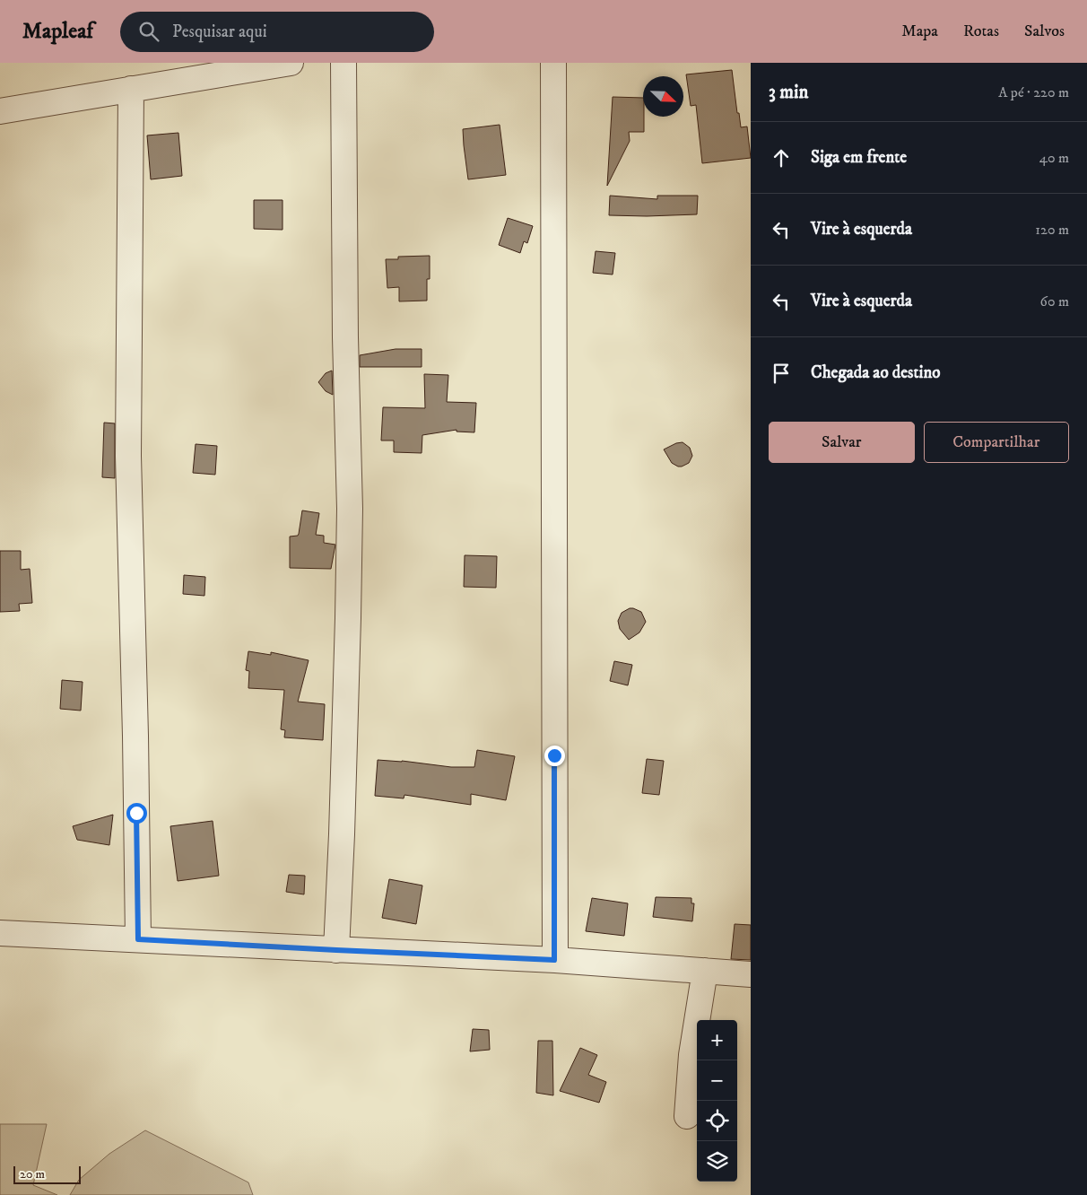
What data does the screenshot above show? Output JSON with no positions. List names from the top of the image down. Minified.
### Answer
{"scale_bar":"20 m","north":"bottom right","page":{"header":"Mapleaf","search":"Pesquisar aqui","nav":["Mapa","Rotas","Salvos"],"heading":["3 min","A pé · 220 m"],"list":[["Siga em frente","40 m"],["Vire à esquerda","120 m"],["Vire à esquerda","60 m"],"Chegada ao destino"],"buttons":["Salvar","Compartilhar"],"map_buttons":["+","−"],"scale":"20 m"}}
